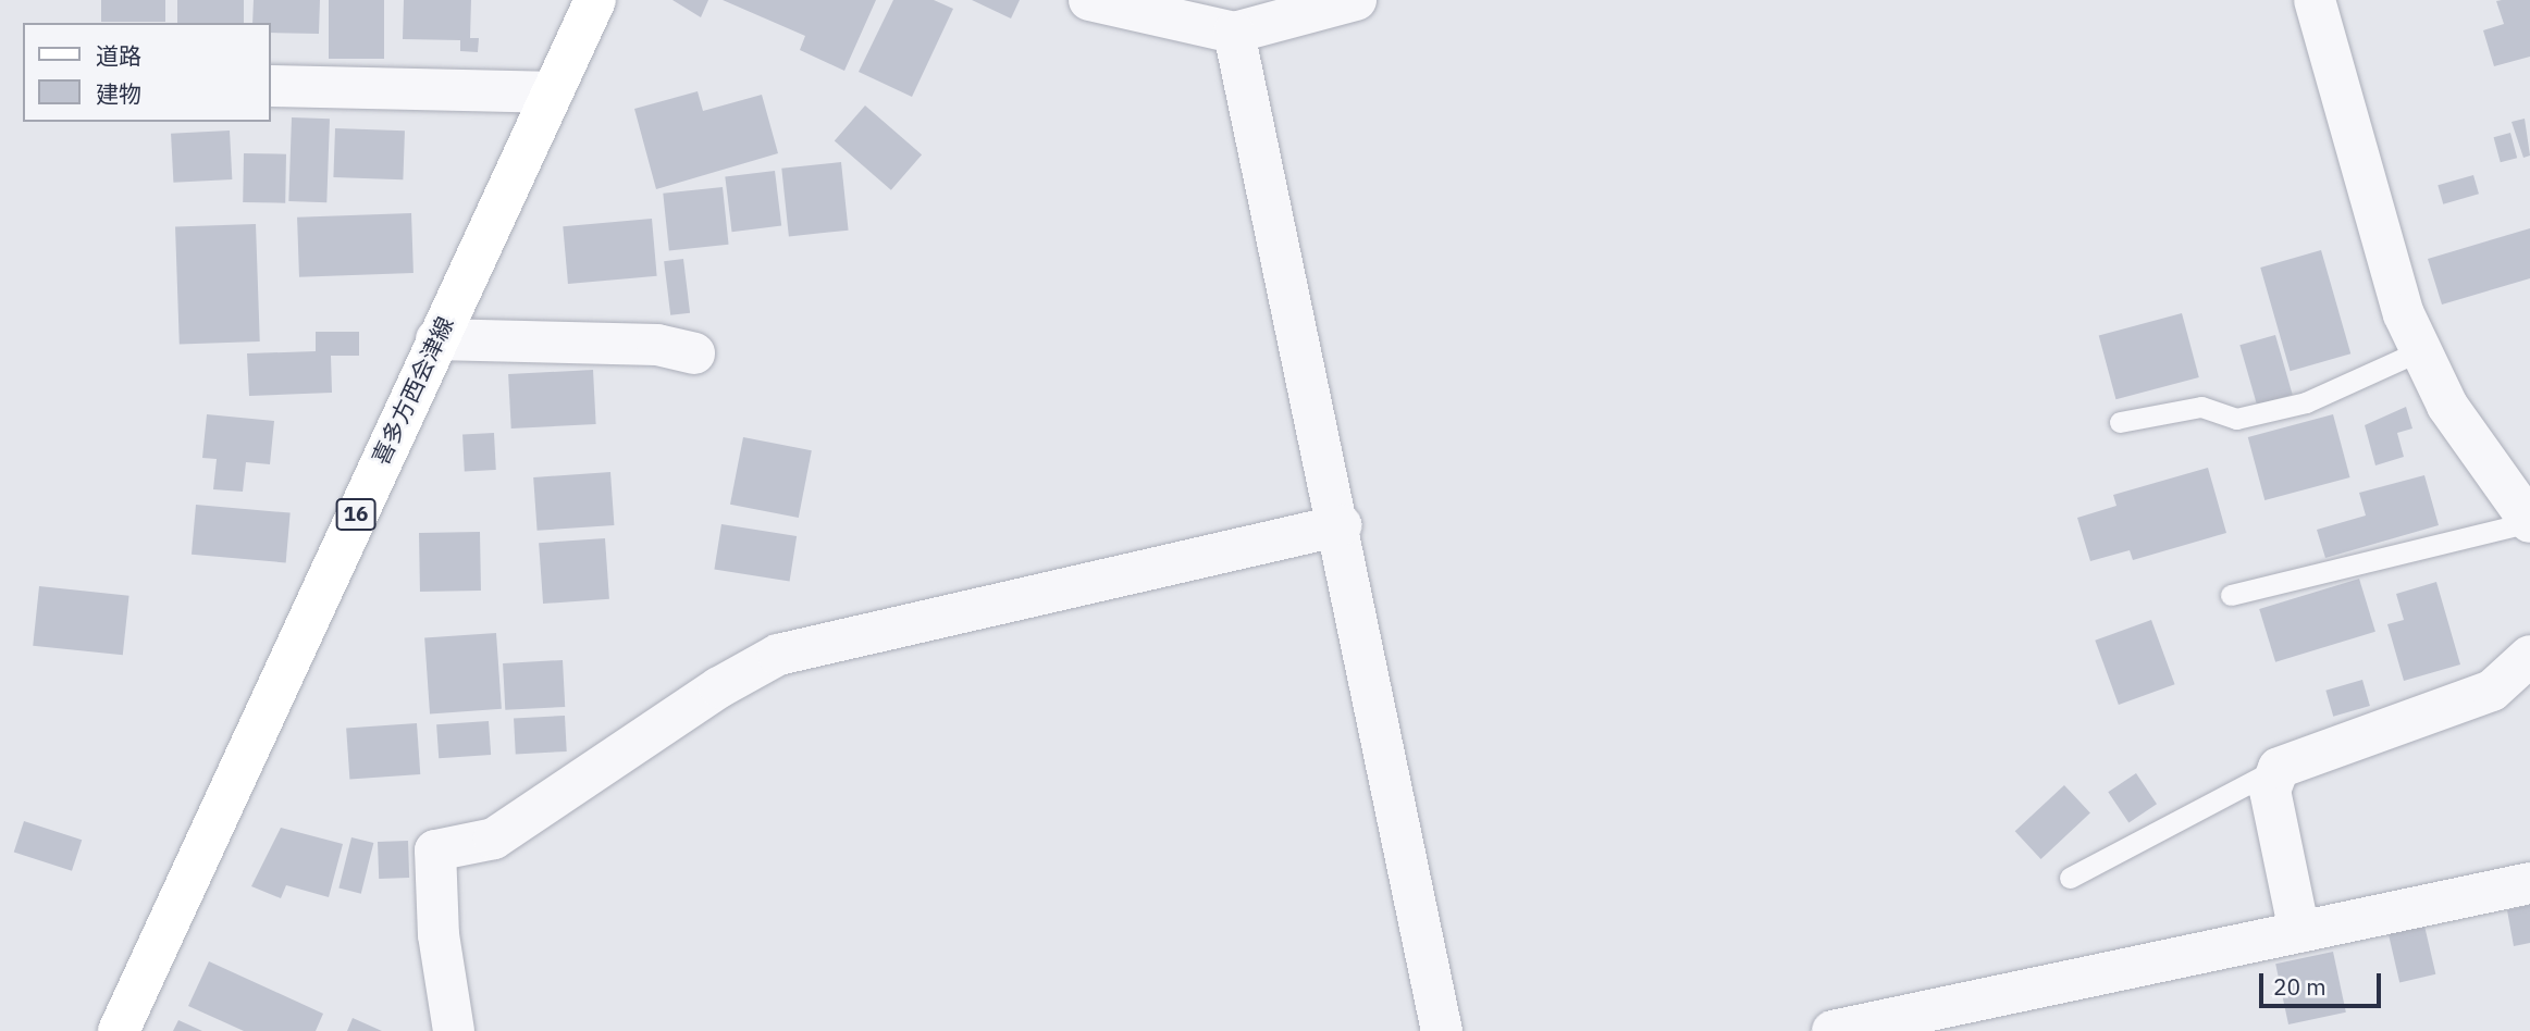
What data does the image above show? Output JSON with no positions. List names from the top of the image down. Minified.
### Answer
{"streets":{"main road":["喜多方西会津線","16"]},"legend":["道路","建物"],"scale_bar":"20 m"}
